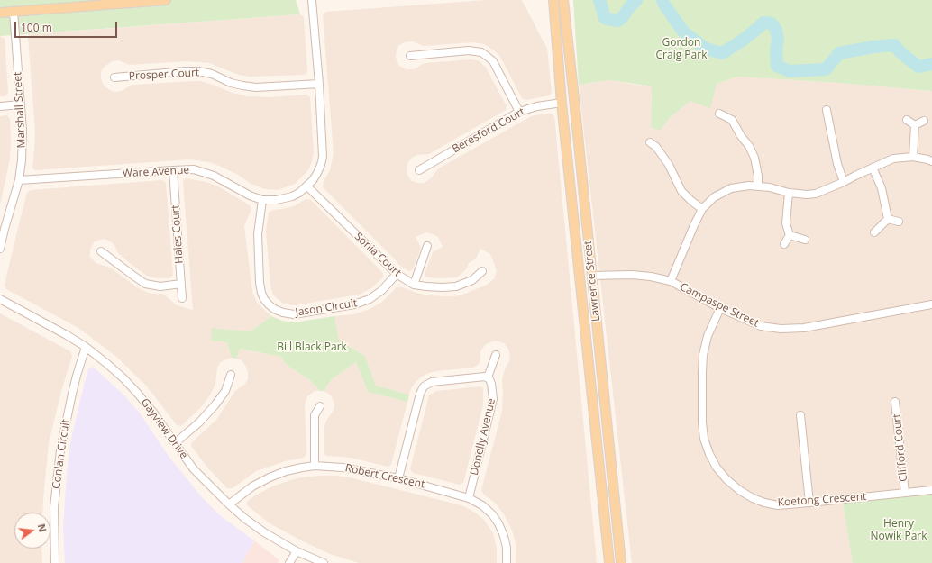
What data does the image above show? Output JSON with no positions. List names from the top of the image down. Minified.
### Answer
{"streets":{"main road":["Lawrence Street"],"street":["Prosper Court","Marshall Street","Beresford Court","Ware Avenue","Hales Court","Sonia Court","Campaspe Street","Jason Circuit","Gayview Drive","Donelly Avenue","Clifford Court","Conlan Circuit","Robert Crescent","Koetong Crescent"]},"crossings":[["Prosper Court","Ware Avenue"],["Marshall Street","Ware Avenue"],["Beresford Court","Lawrence Street"],["Ware Avenue","Hales Court"],["Ware Avenue","Sonia Court"],["Ware Avenue","Jason Circuit"],["Sonia Court","Jason Circuit"],["Lawrence Street","Campaspe Street"],["Campaspe Street","Koetong Crescent"],["Gayview Drive","Conlan Circuit"],["Gayview Drive","Robert Crescent"],["Donelly Avenue","Robert Crescent"],["Clifford Court","Koetong Crescent"]],"parks":["Gordon Craig Park","Bill Black Park","Henry Nowik Park"],"scale_bar":"100 m","north":"right"}
